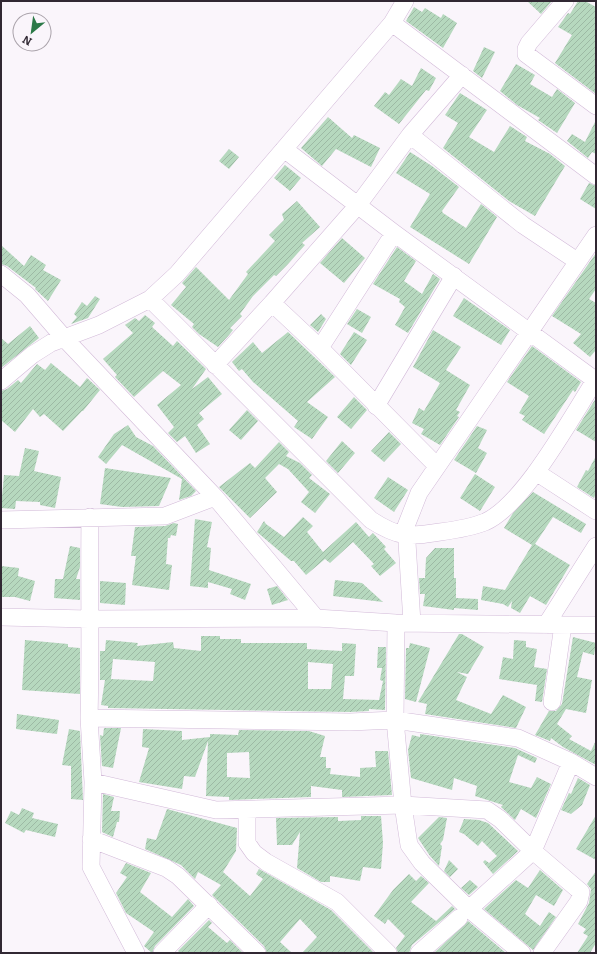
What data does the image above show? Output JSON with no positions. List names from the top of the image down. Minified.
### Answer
{"north":"bottom left"}
